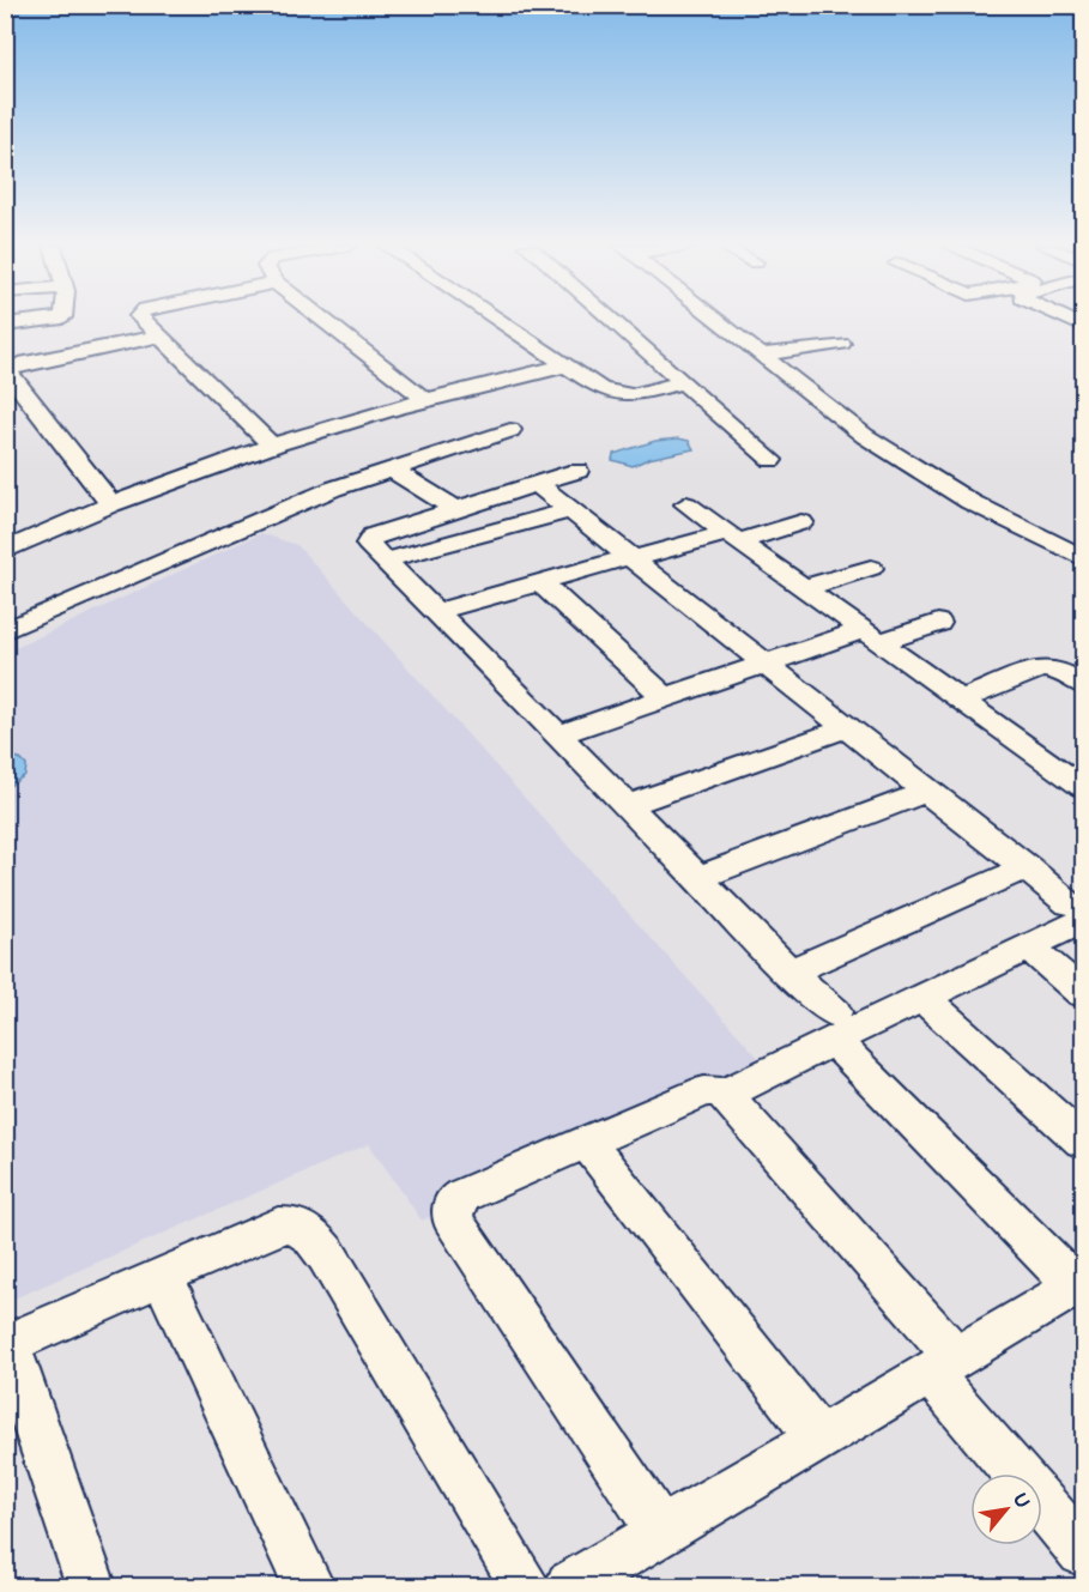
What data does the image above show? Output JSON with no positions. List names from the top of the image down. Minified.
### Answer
{"north":"top right"}
